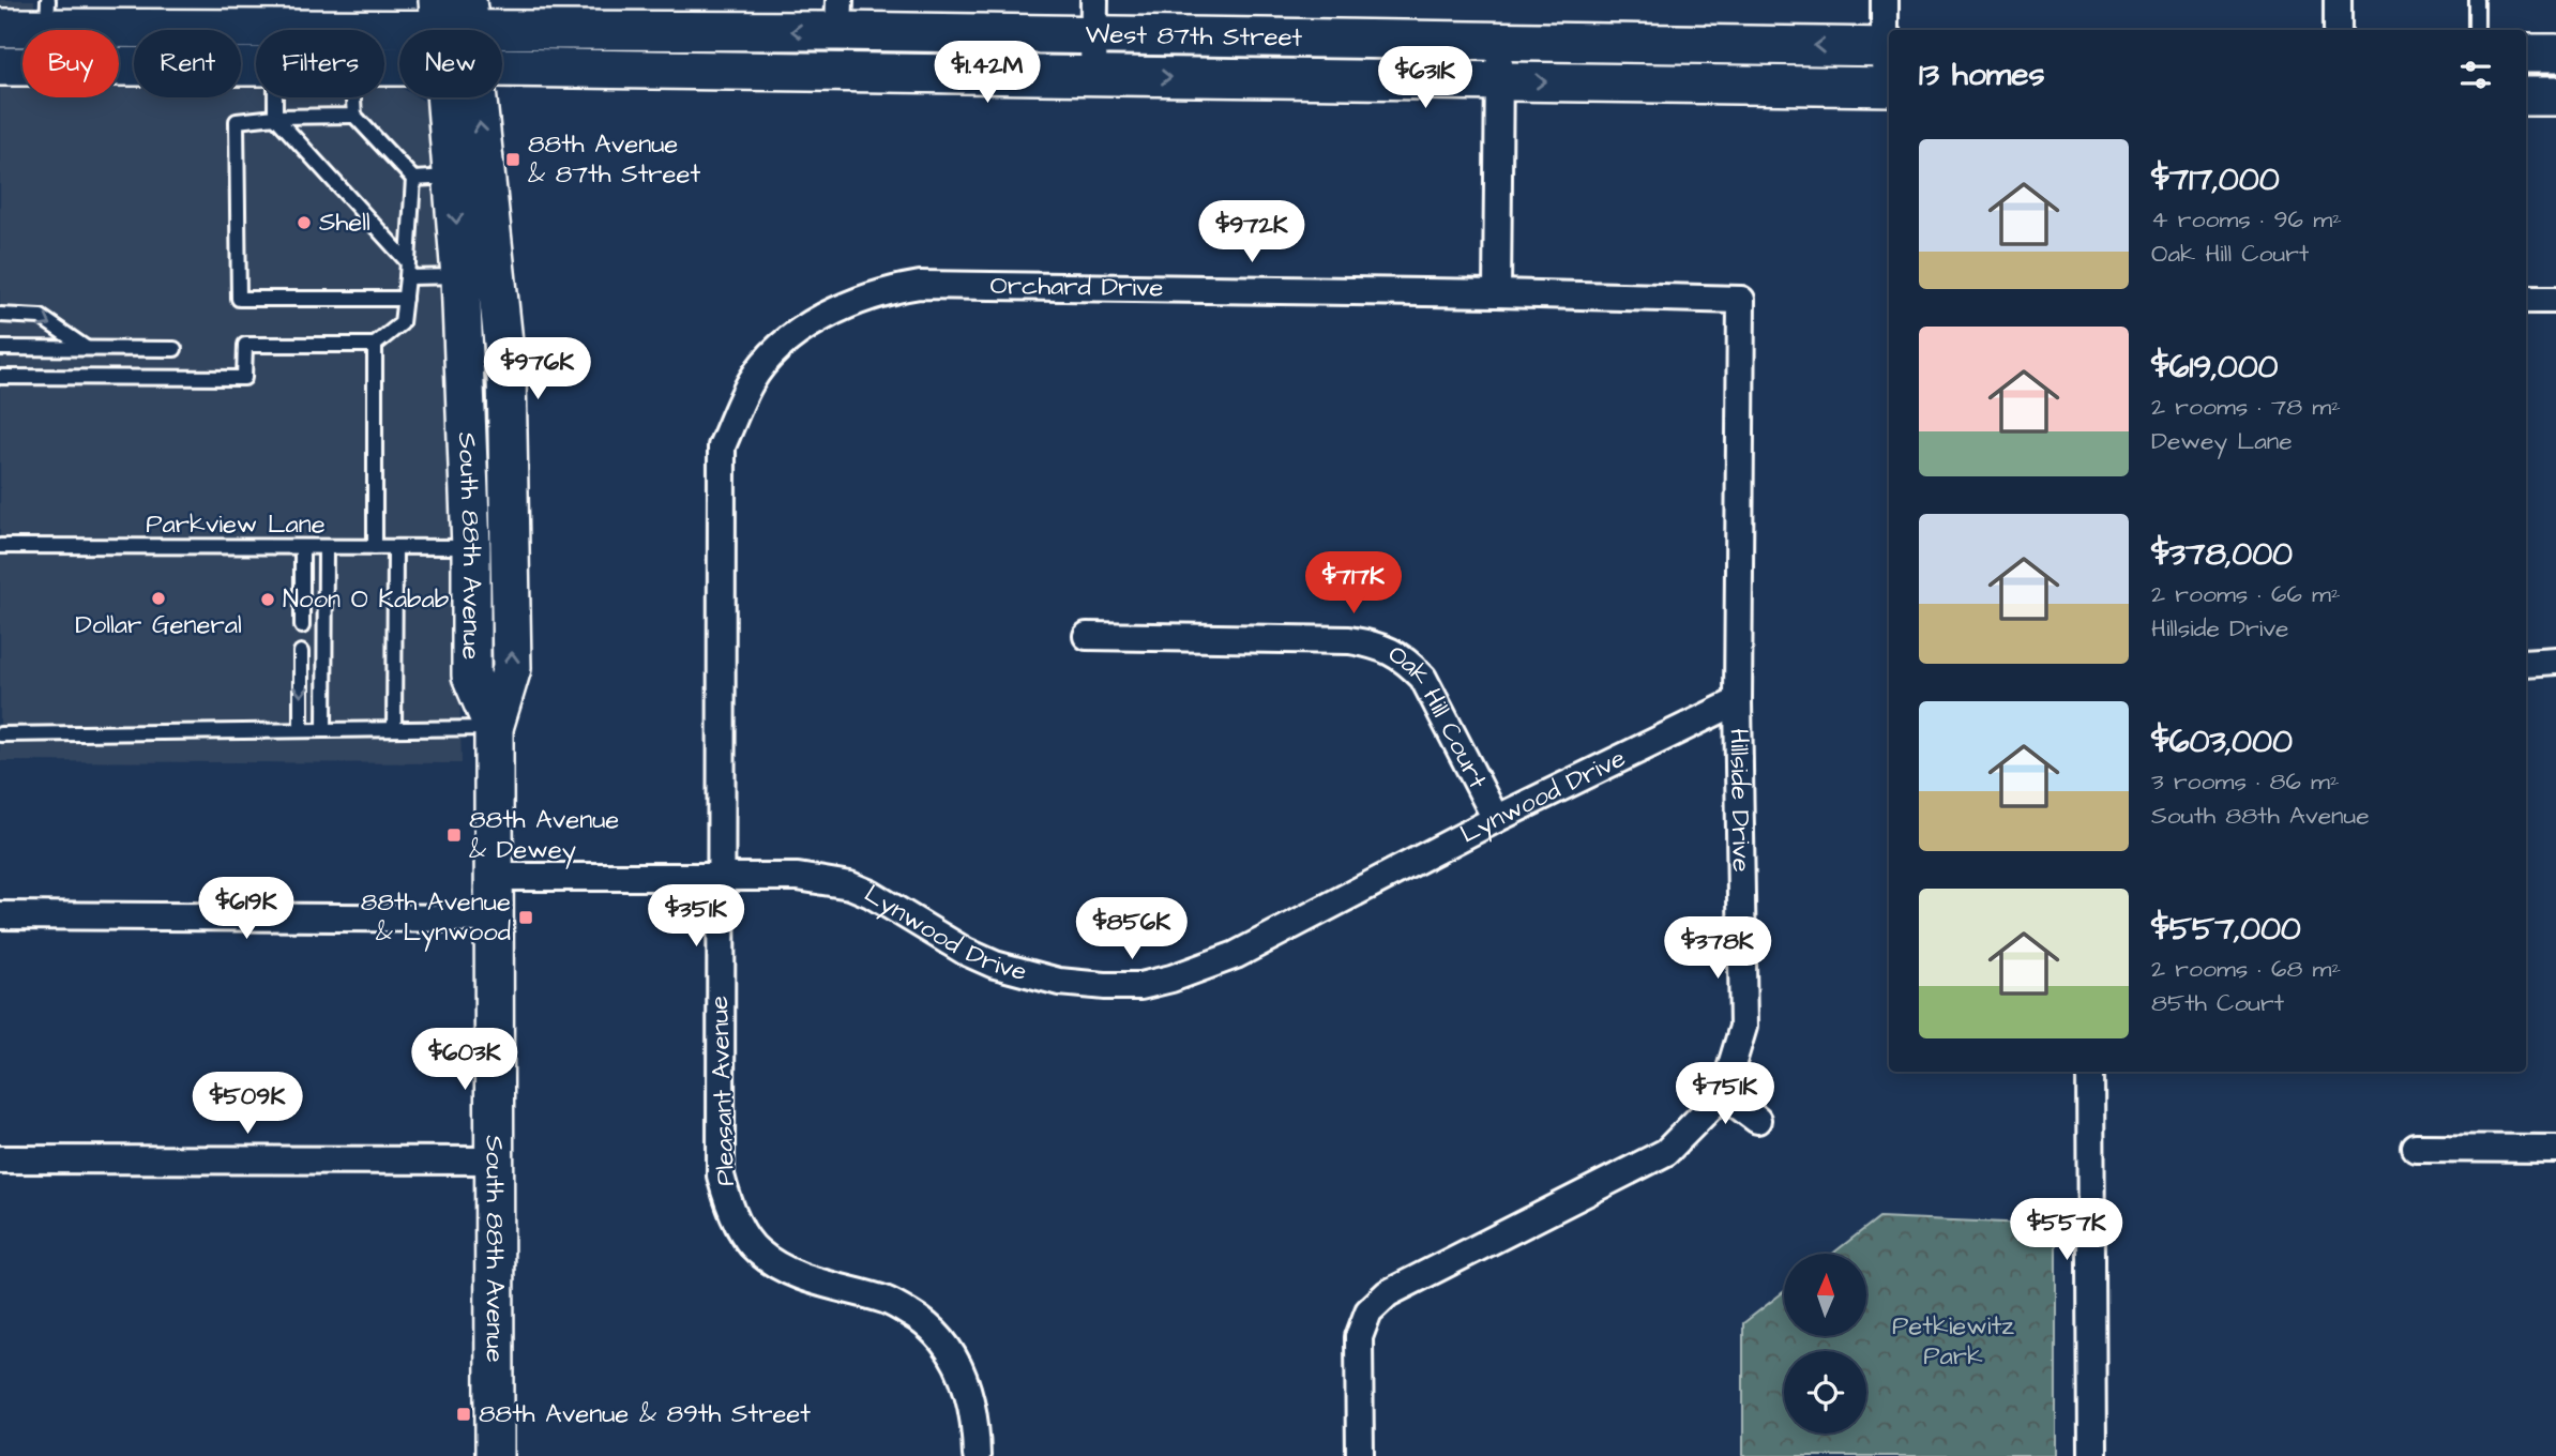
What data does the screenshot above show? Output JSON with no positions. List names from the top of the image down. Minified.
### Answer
{"streets":{"main road":["West 87th Street","South 88th Avenue"],"street":["Orchard Drive","Oak Hill Court","Lynwood Drive","Hillside Drive","Pleasant Avenue"],"lane":["Parkview Lane"]},"crossings":[["Orchard Drive","Hillside Drive"],["Orchard Drive","Pleasant Avenue"],["Parkview Lane","South 88th Avenue"],["South 88th Avenue","Lynwood Drive"],["Oak Hill Court","Lynwood Drive"],["Lynwood Drive","Hillside Drive"],["Lynwood Drive","Pleasant Avenue"]],"parks":["Petkiewitz Park"],"places":{"transit":["88th Avenue & 87th Street","88th Avenue & Dewey","88th Avenue & Lynwood","88th Avenue & 89th Street"],"other":["Shell","Dollar General","Noon O Kabab"]},"north":"top","page":{"chip":["Buy","Rent","Filters","New"],"heading":"13 homes","price":["$1.42M","$631K","$972K","$976K","$717K","$619K","$351K","$856K","$378K","$603K","$751K","$509K","$557K"],"list":[{"name":"$717,000","note":"4 rooms · 96 m² · Oak Hill Court"},{"name":"$619,000","note":"2 rooms · 78 m² · Dewey Lane"},{"name":"$378,000","note":"2 rooms · 66 m² · Hillside Drive"},{"name":"$603,000","note":"3 rooms · 86 m² · South 88th Avenue"},{"name":"$557,000","note":"2 rooms · 68 m² · 85th Court"}]}}
